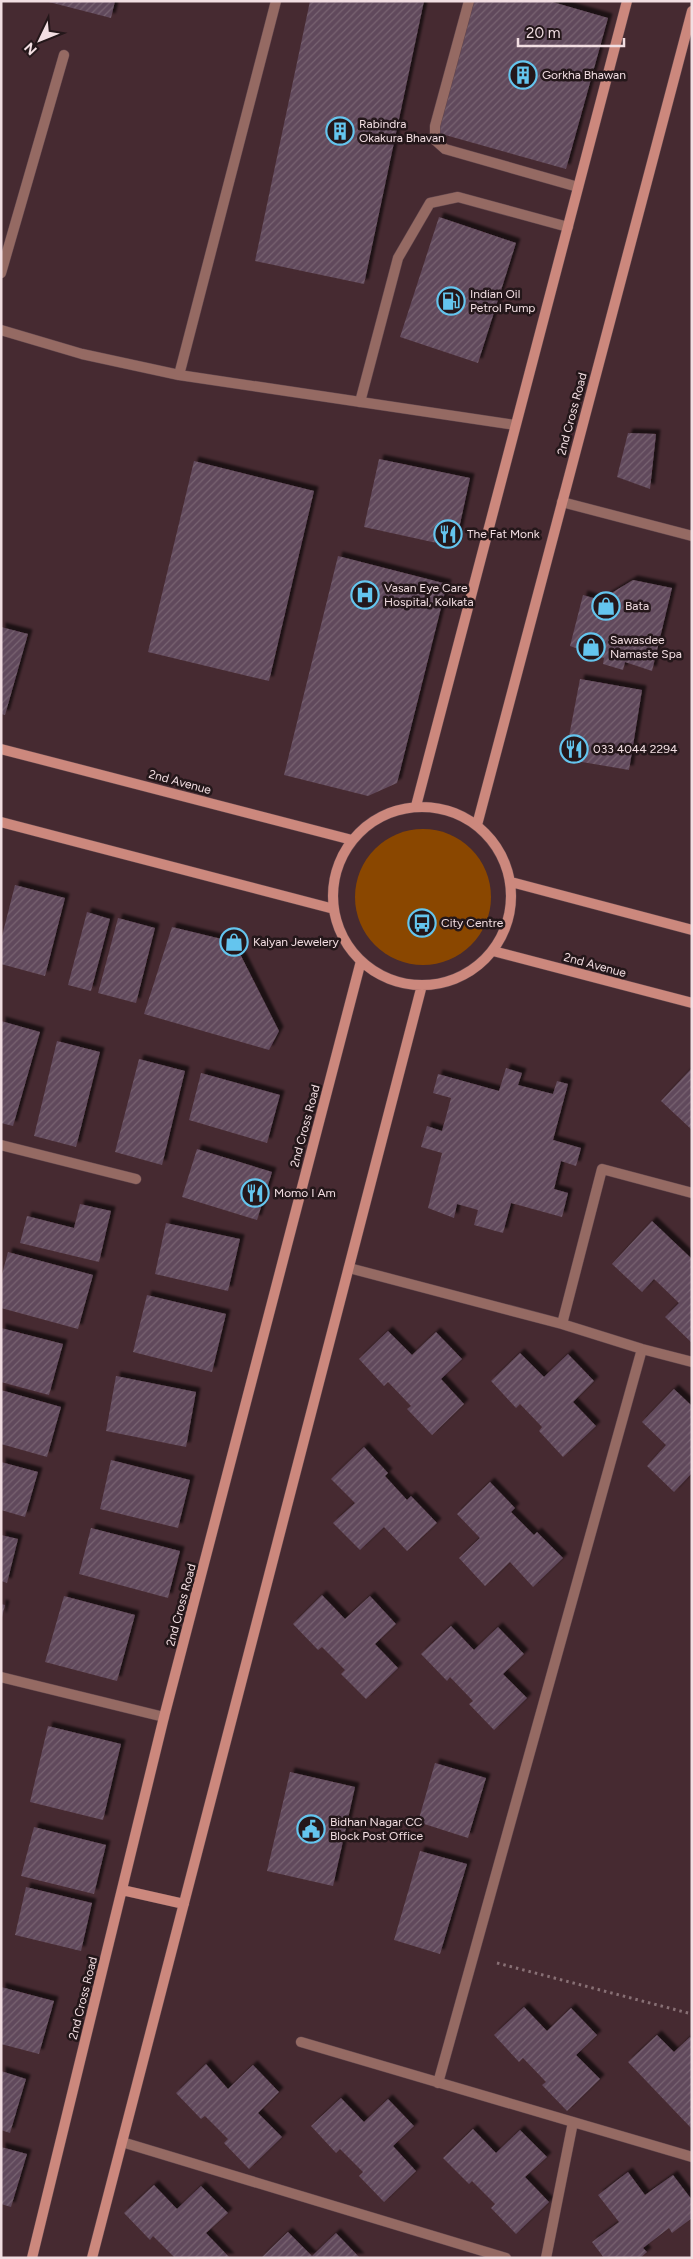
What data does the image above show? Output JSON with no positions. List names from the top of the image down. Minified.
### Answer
{"streets":{"street":["2nd Cross Road","2nd Avenue"]},"crossings":[["2nd Cross Road","2nd Avenue"]],"places":{"building":["Gorkha Bhawan","Rabindra Okakura Bhavan"],"fuel station":["Indian Oil Petrol Pump"],"restaurant":["The Fat Monk","033 4044 2294","Momo I Am"],"hospital":["Vasan Eye Care Hospital, Kolkata"],"shop":["Bata","Sawasdee Namaste Spa","Kalyan Jewelery"],"bus stop":["City Centre"],"public building":["Bidhan Nagar CC Block Post Office"]},"scale_bar":"20 m","north":"bottom left"}
